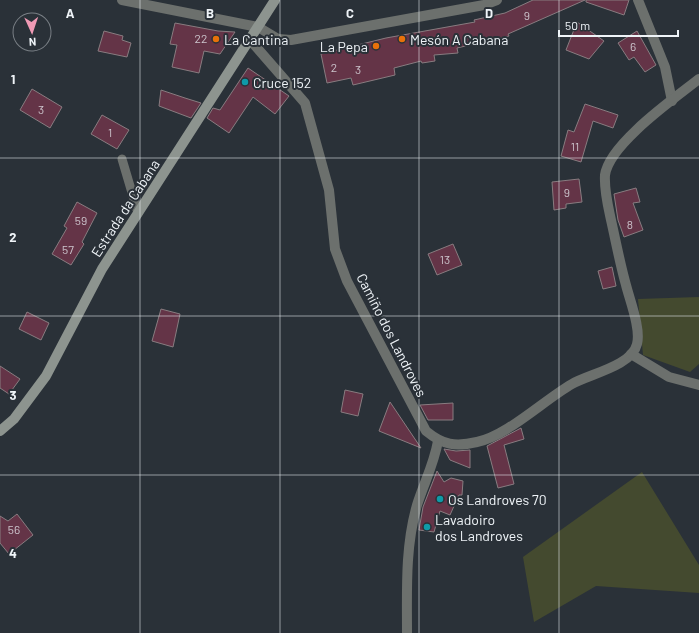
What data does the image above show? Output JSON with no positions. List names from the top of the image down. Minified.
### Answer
{"streets":{"main road":["Estrada da Cabana"],"street":["Camiño dos Landroves"]},"crossings":[["Estrada da Cabana","Camiño dos Landroves"]],"places":["La Cantina","Mesón A Cabana","La Pepa","Cruce 152","Os Landroves 70","Lavadoiro dos Landroves"],"house_numbers":["9","22","6","2","3","3","1","11","9","59","8","57","13","56"],"scale_bar":"50 m","north":"bottom","grid":{"columns":["A","B","C","D"],"rows":["1","2","3","4"]}}
